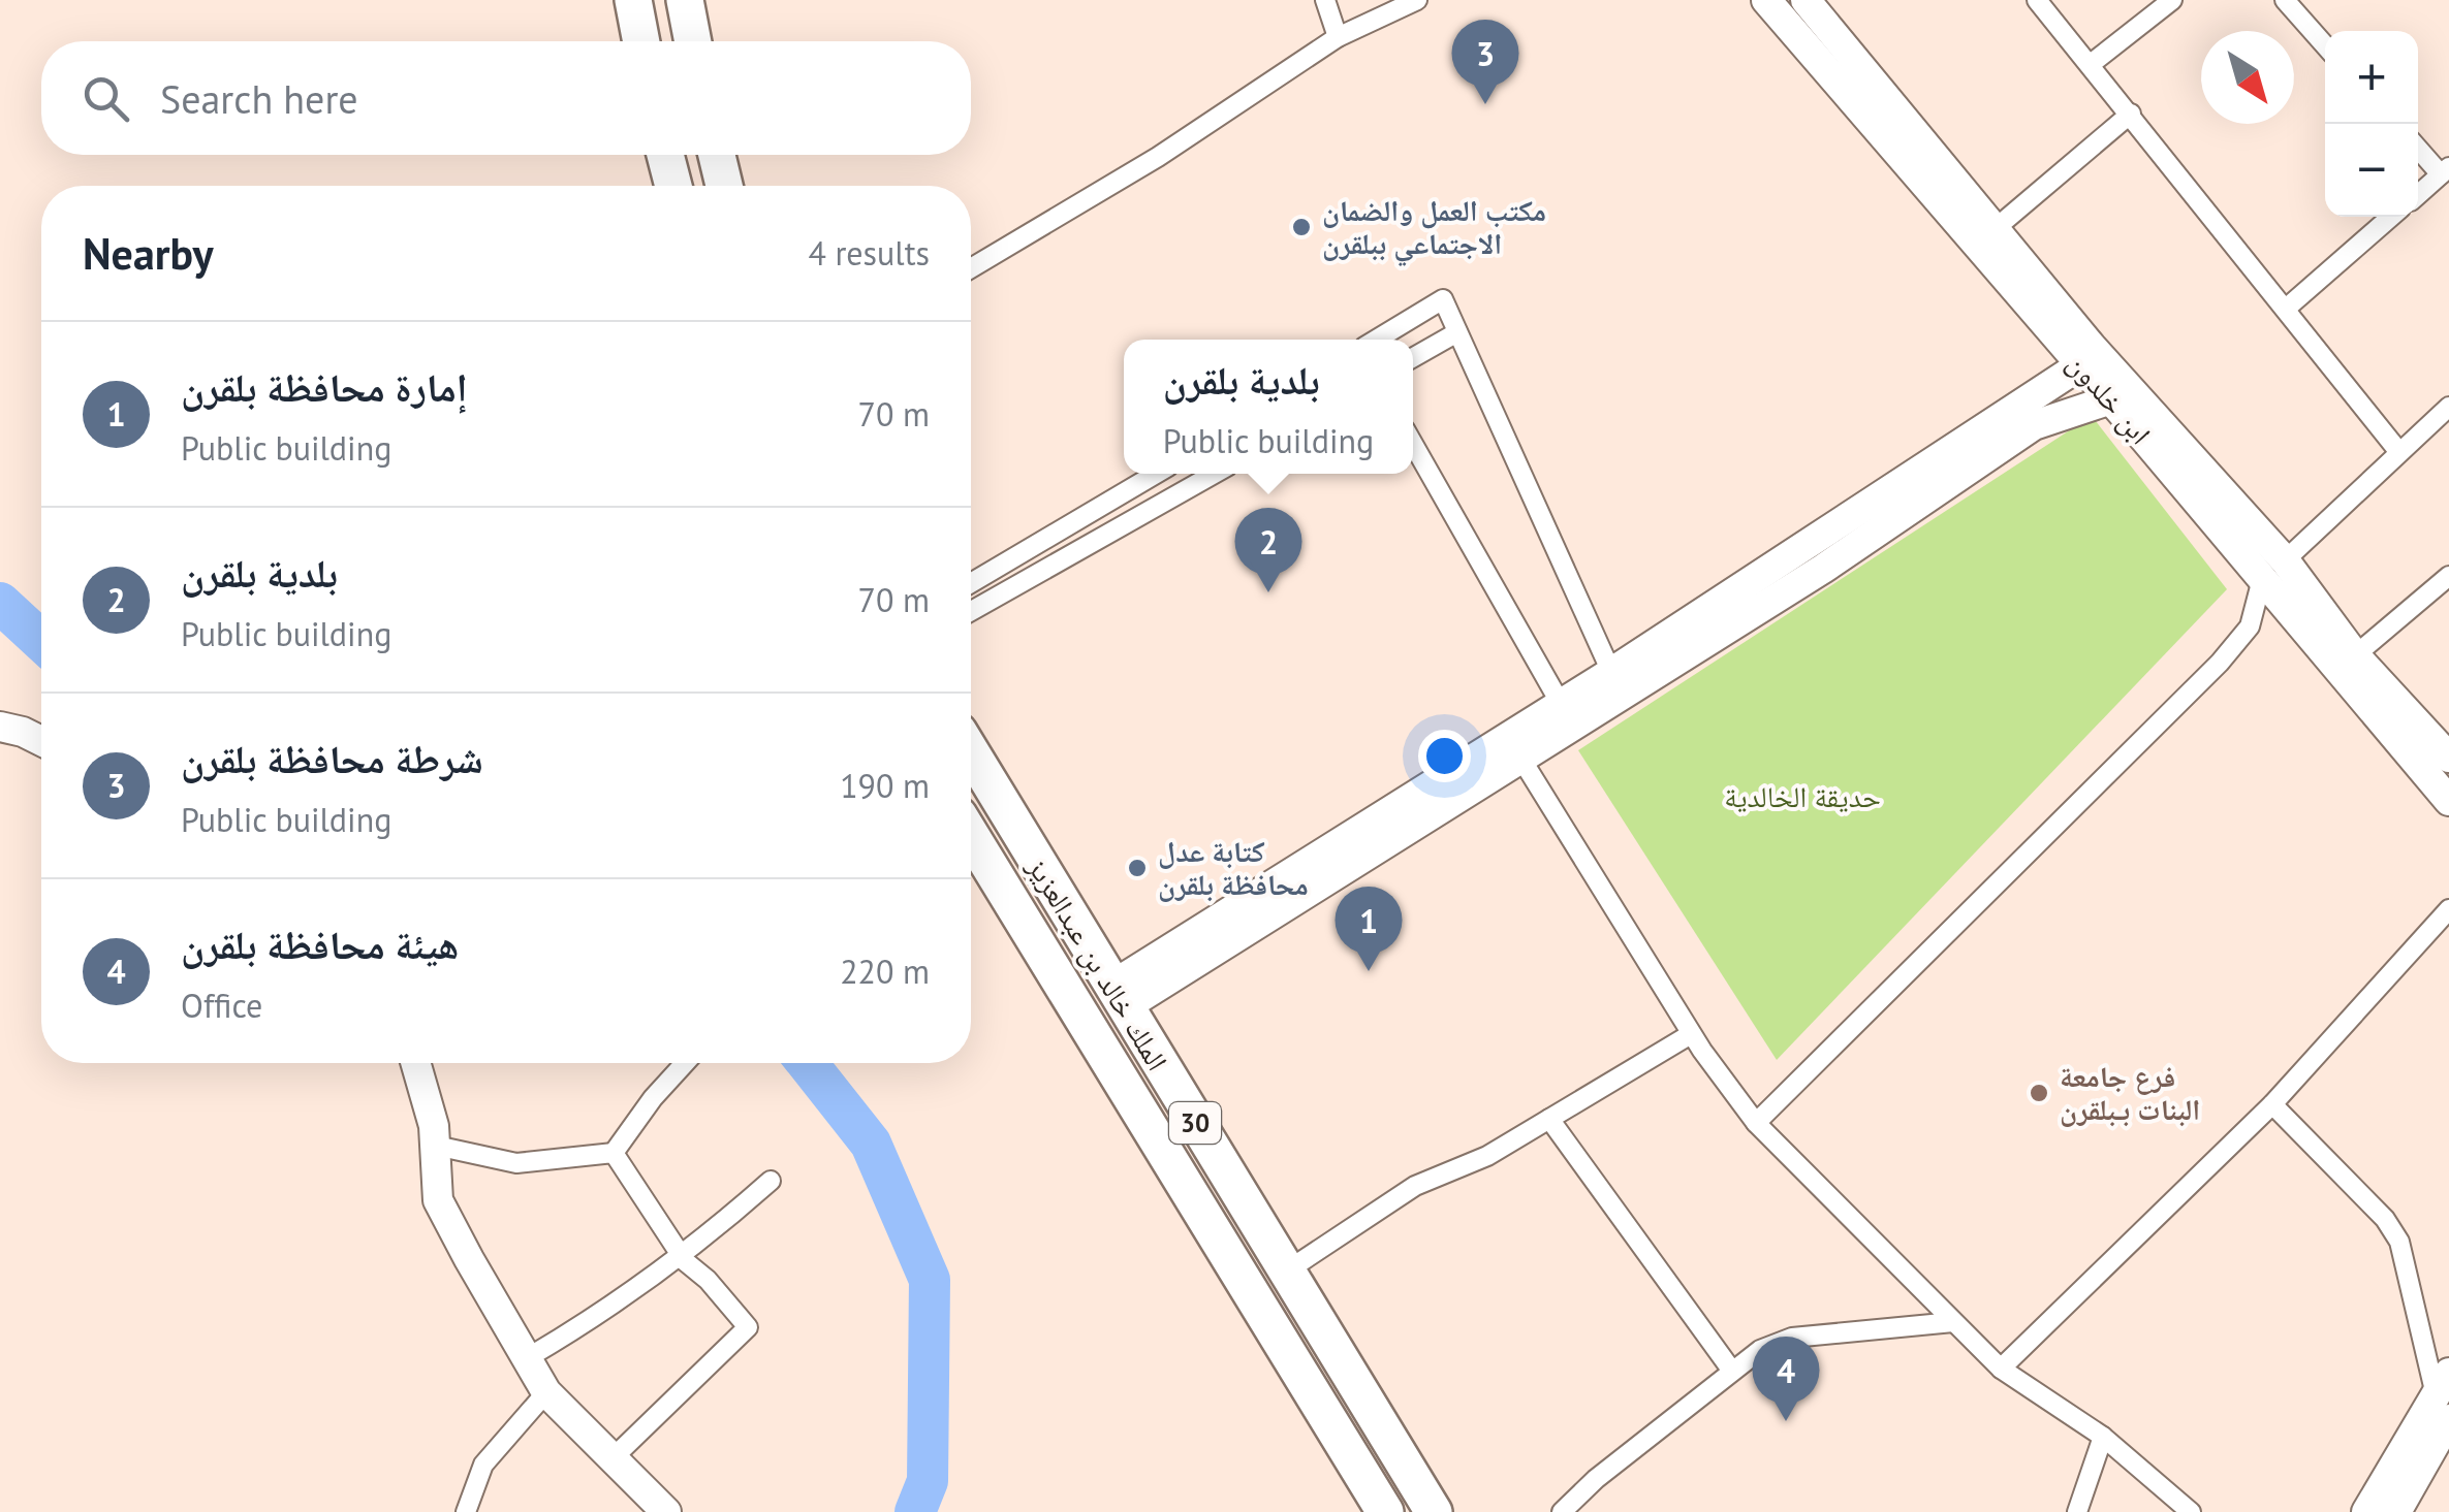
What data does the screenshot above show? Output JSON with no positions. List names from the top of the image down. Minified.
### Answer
{"streets":{"highway":["الملك خالد بن عبدالعزيز","30"],"street":["ابن خلدون"]},"parks":["حديقة الخالدية"],"places":["مكتب العمل والضمان الاجتماعي ببلقرن","كتابة عدل محافظة بلقرن","فرع جامعة البنات بـبلقرن"],"north":"bottom right","page":{"pins":["3","2","1","4"],"map_buttons":["+","−"],"search":"Search here","heading":["Nearby","4 results"],"list":[{"mark":"1","name":"إمارة محافظة بلقرن","note":"Public building","value":"70 m"},{"mark":"2","name":"بلدية بلقرن","note":"Public building","value":"70 m"},{"mark":"3","name":"شرطة محافظة بلقرن","note":"Public building","value":"190 m"},{"mark":"4","name":"هيئة محافظة بلقرن","note":"Office","value":"220 m"}],"popup":["بلدية بلقرن","Public building"]}}
